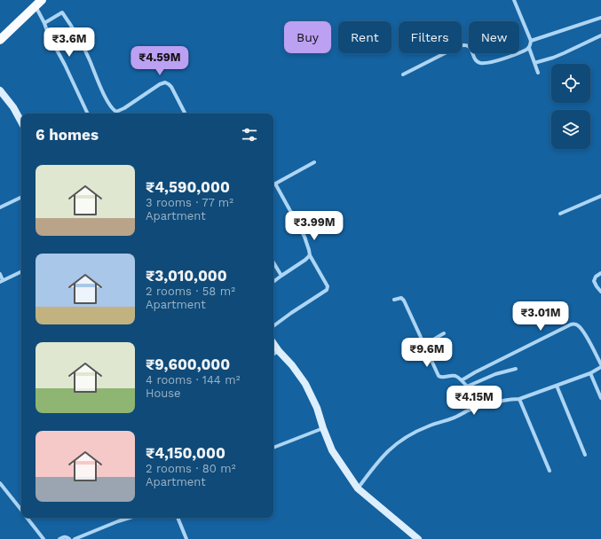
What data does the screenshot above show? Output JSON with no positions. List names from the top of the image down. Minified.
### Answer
{"page":{"chip":["Buy","Rent","Filters","New"],"price":["₹3.6M","₹4.59M","₹3.99M","₹3.01M","₹9.6M","₹4.15M"],"heading":"6 homes","list":[{"name":"₹4,590,000","note":"3 rooms · 77 m² · Apartment"},{"name":"₹3,010,000","note":"2 rooms · 58 m² · Apartment"},{"name":"₹9,600,000","note":"4 rooms · 144 m² · House"},{"name":"₹4,150,000","note":"2 rooms · 80 m² · Apartment"}]}}
